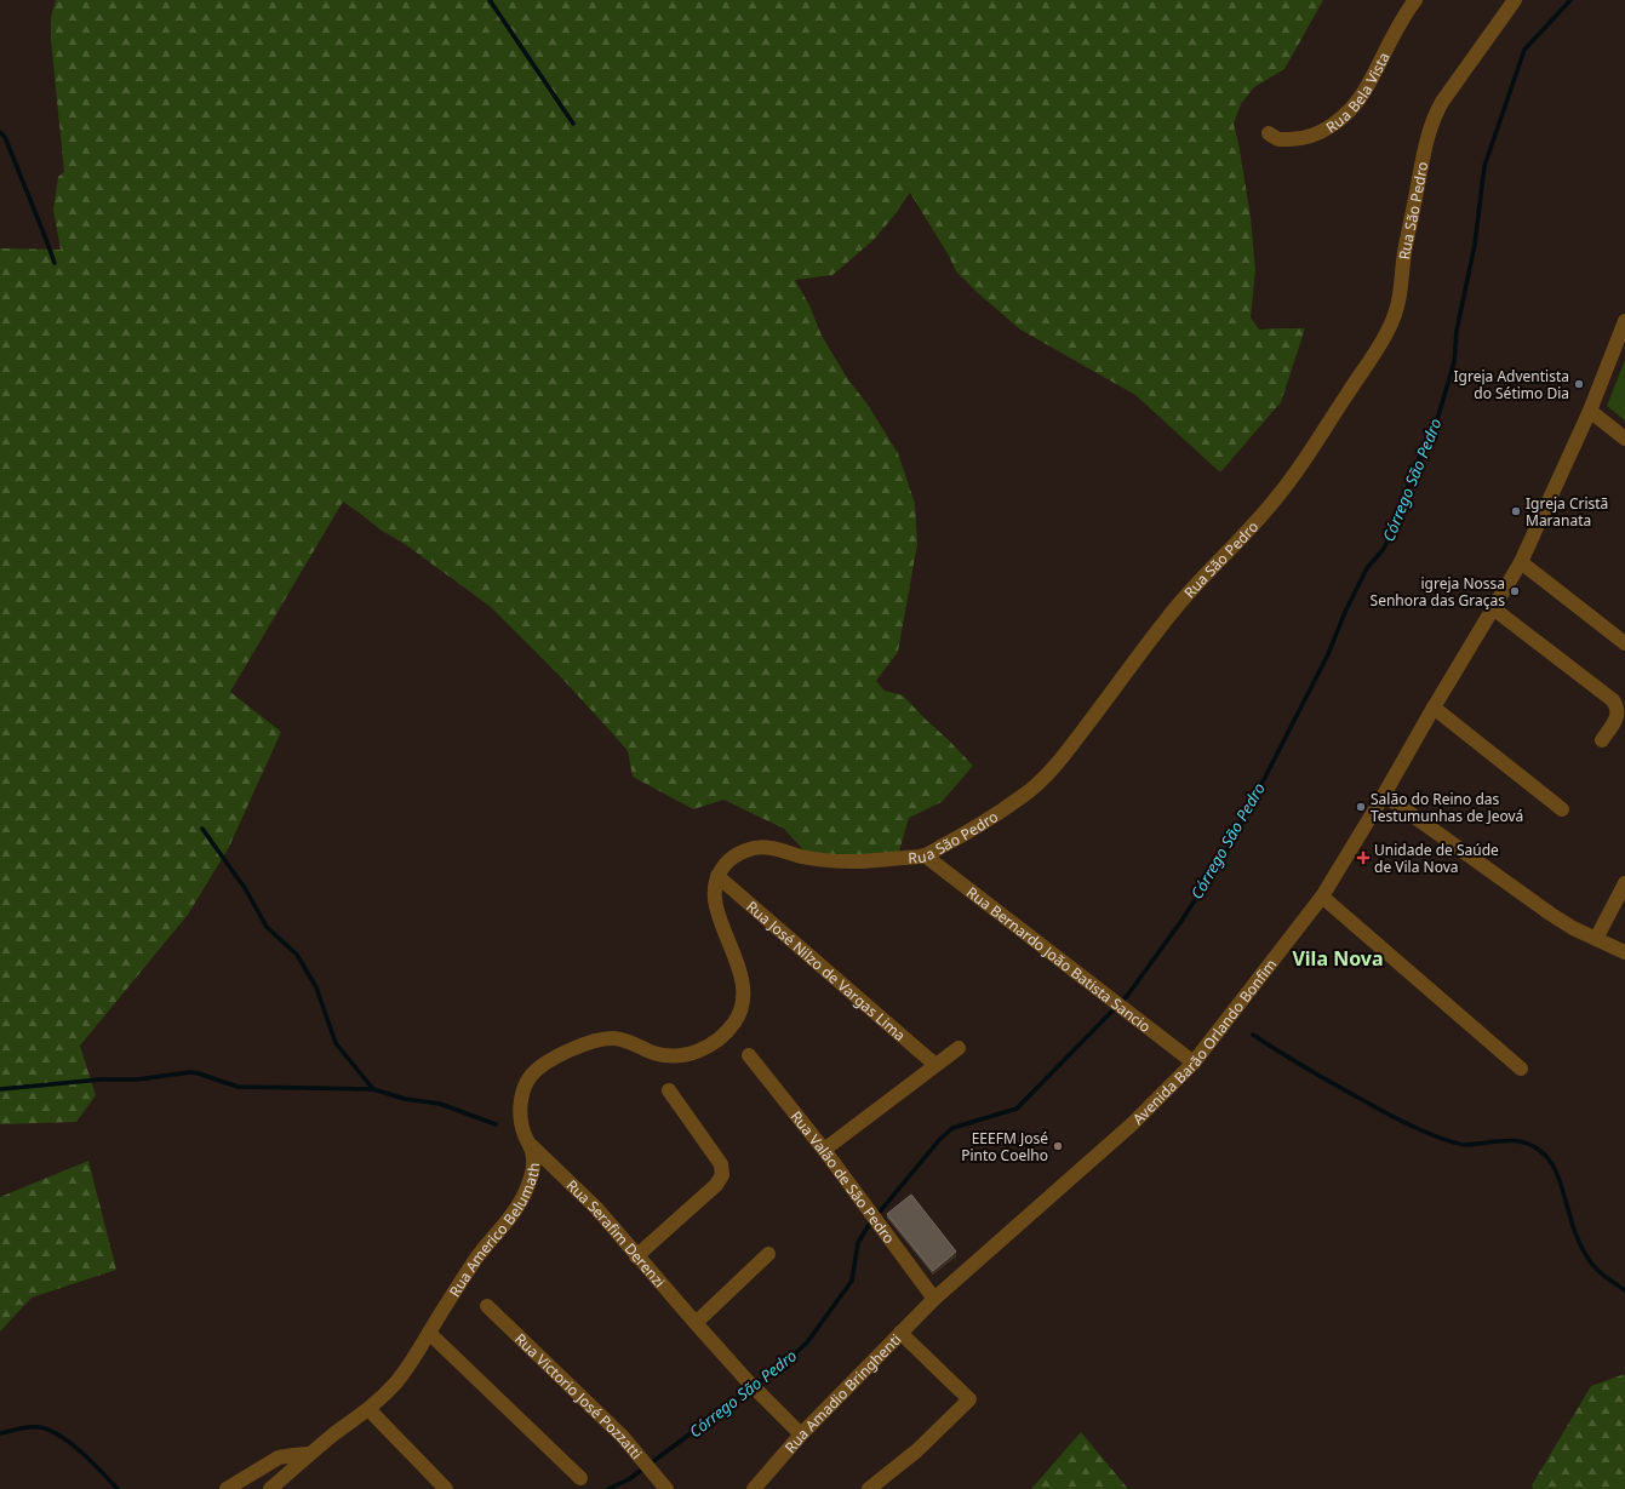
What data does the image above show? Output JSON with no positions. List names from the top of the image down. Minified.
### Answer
{"streets":{"street":["Rua Bela Vista","Rua São Pedro","Rua Bernardo João Batista Sancio","Rua José Nilzo de Vargas Lima","Avenida Barão Orlando Bonfim","Rua Valão de São Pedro","Rua Americo Belumath","Rua Serafim Derenzi","Rua Amadio Bringhenti","Rua Victorio José Pozzatti"]},"crossings":[["Rua São Pedro","Rua Bernardo João Batista Sancio"],["Rua São Pedro","Rua José Nilzo de Vargas Lima"],["Rua São Pedro","Rua Americo Belumath"],["Rua Bernardo João Batista Sancio","Avenida Barão Orlando Bonfim"],["Rua José Nilzo de Vargas Lima","Rua Americo Belumath"],["Avenida Barão Orlando Bonfim","Rua Valão de São Pedro"],["Avenida Barão Orlando Bonfim","Rua Amadio Bringhenti"],["Rua Valão de São Pedro","Rua Amadio Bringhenti"],["Rua Americo Belumath","Rua Serafim Derenzi"],["Rua Serafim Derenzi","Rua Amadio Bringhenti"]],"districts":["Vila Nova"],"water":["Córrego São Pedro"],"places":{"other":["Igreja Adventista do Sétimo Dia","Igreja Cristã Maranata","igreja Nossa Senhora das Graças","Salão do Reino das Testumunhas de Jeová","EEEFM José Pinto Coelho"],"health":["Unidade de Saúde de Vila Nova"]}}
